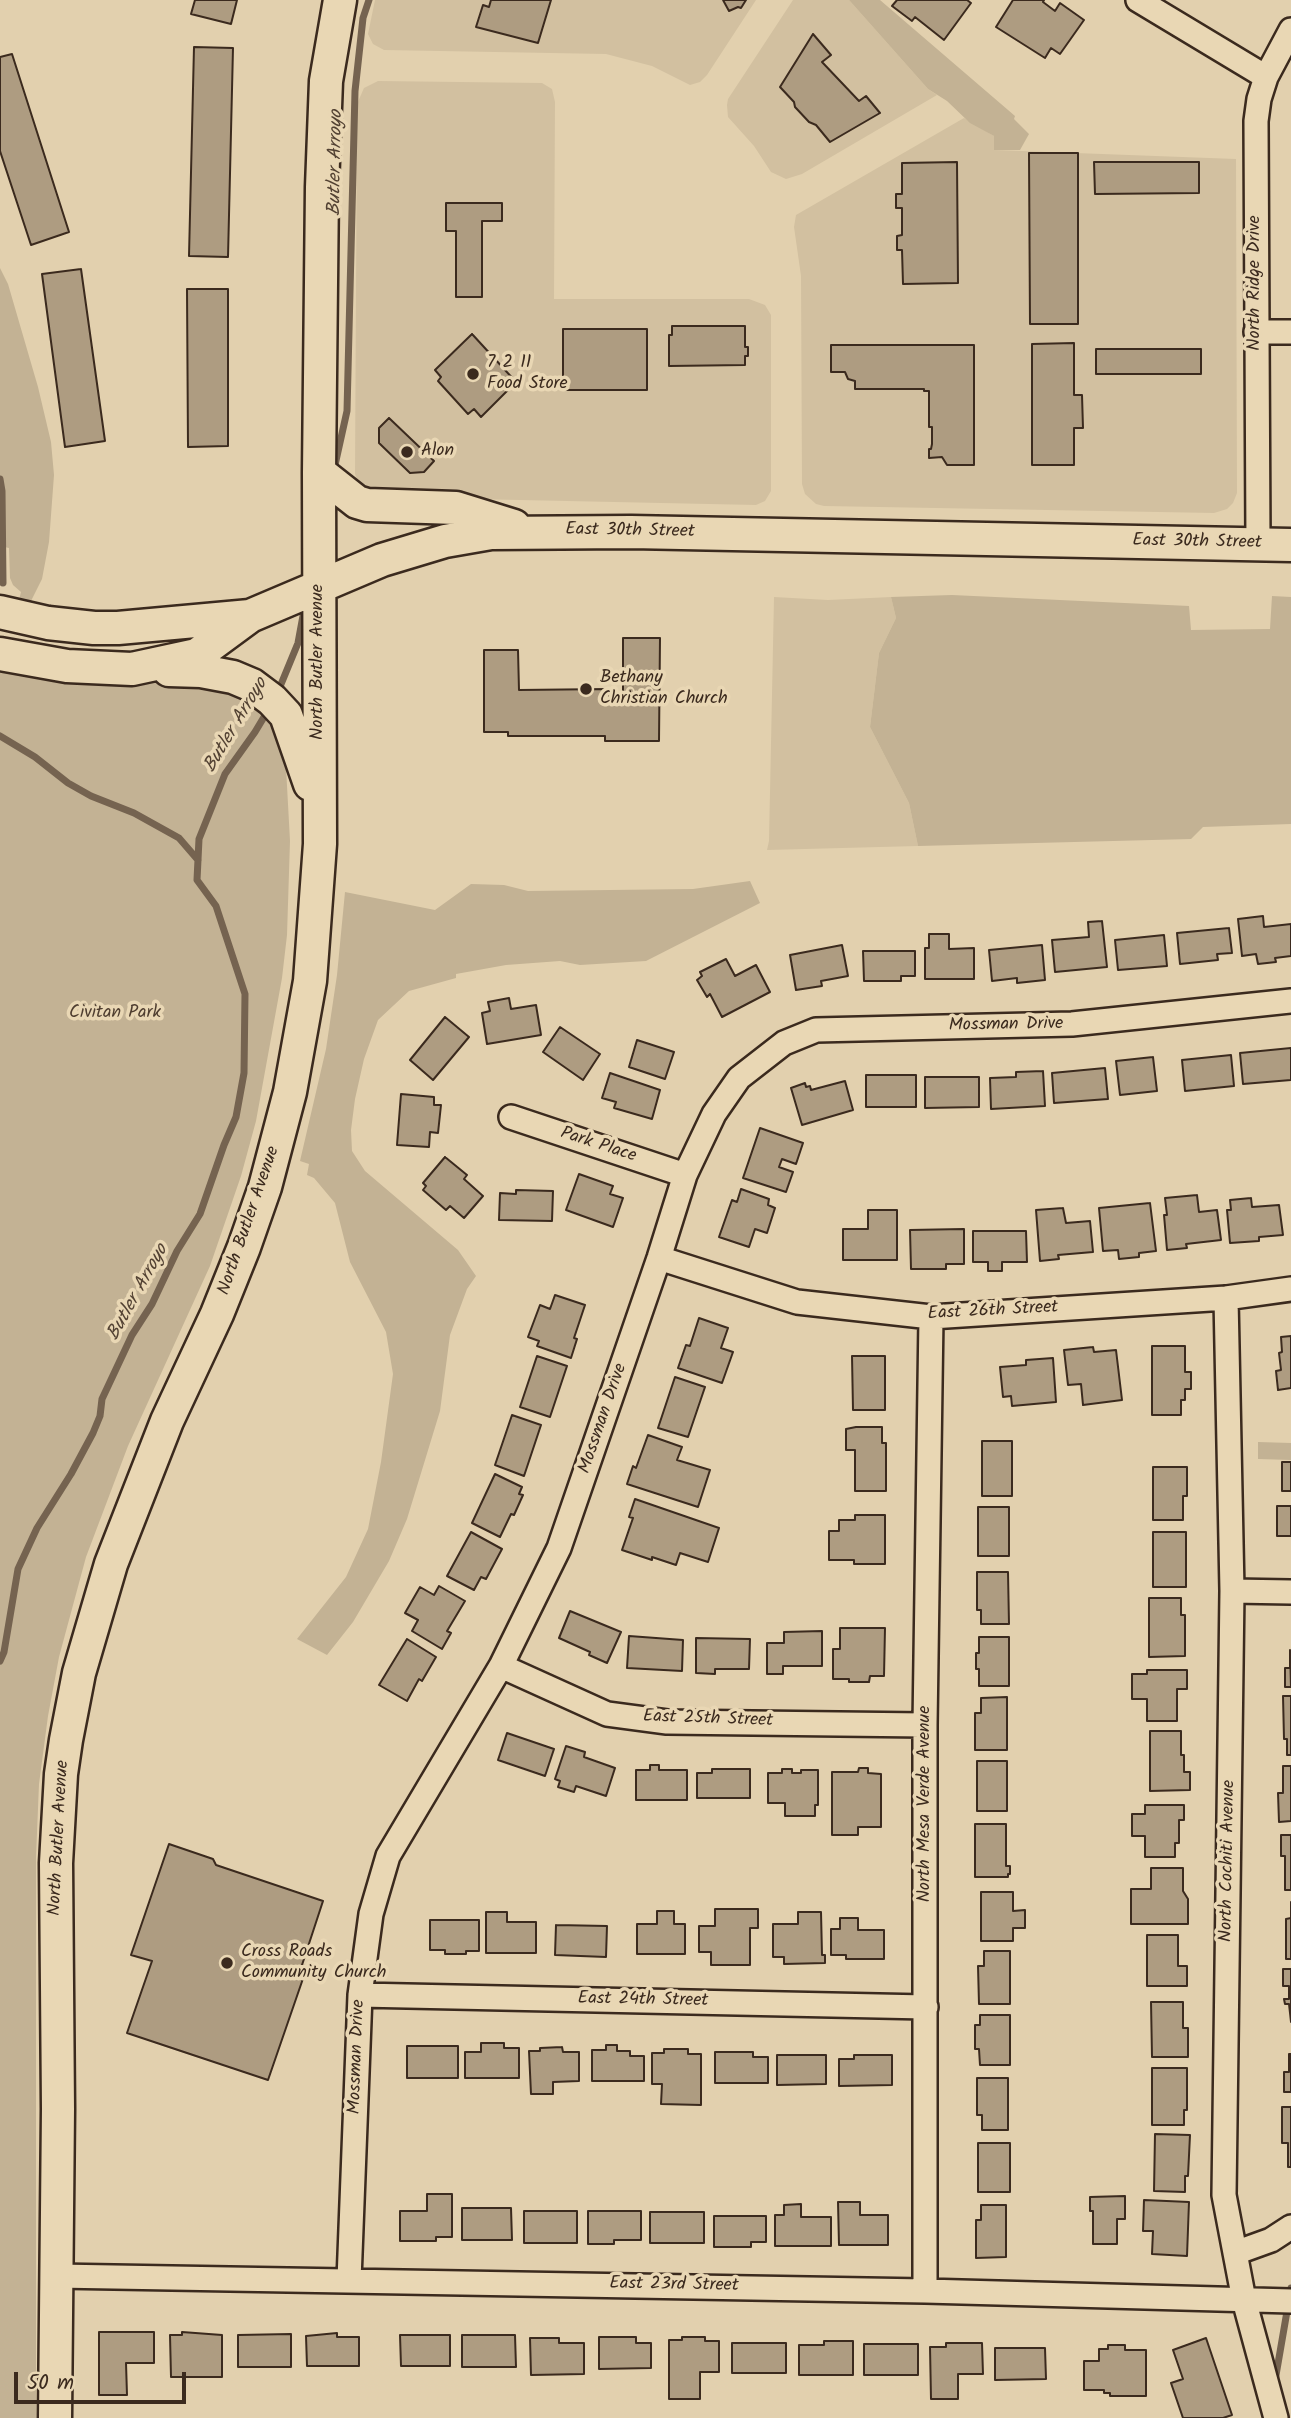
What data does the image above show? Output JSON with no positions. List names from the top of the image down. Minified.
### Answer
{"streets":{"main road":["East 30th Street","North Butler Avenue"],"street":["North Ridge Drive","Mossman Drive","Park Place","East 26th Street","East 25th Street","North Mesa Verde Avenue","North Cochiti Avenue","East 24th Street","East 23rd Street"]},"crossings":[["North Ridge Drive","East 30th Street"],["East 30th Street","North Butler Avenue"],["North Butler Avenue","East 23rd Street"],["Mossman Drive","Park Place"],["Mossman Drive","East 26th Street"],["Mossman Drive","East 25th Street"],["Mossman Drive","East 24th Street"],["Mossman Drive","East 23rd Street"],["East 26th Street","North Mesa Verde Avenue"],["East 26th Street","North Cochiti Avenue"],["East 25th Street","North Mesa Verde Avenue"],["North Mesa Verde Avenue","East 24th Street"],["North Mesa Verde Avenue","East 23rd Street"],["North Cochiti Avenue","East 23rd Street"]],"water":["Butler Arroyo"],"parks":["Civitan Park"],"places":["7 2 11 Food Store","Alon","Bethany Christian Church","Cross Roads Community Church"],"scale_bar":"50 m"}
